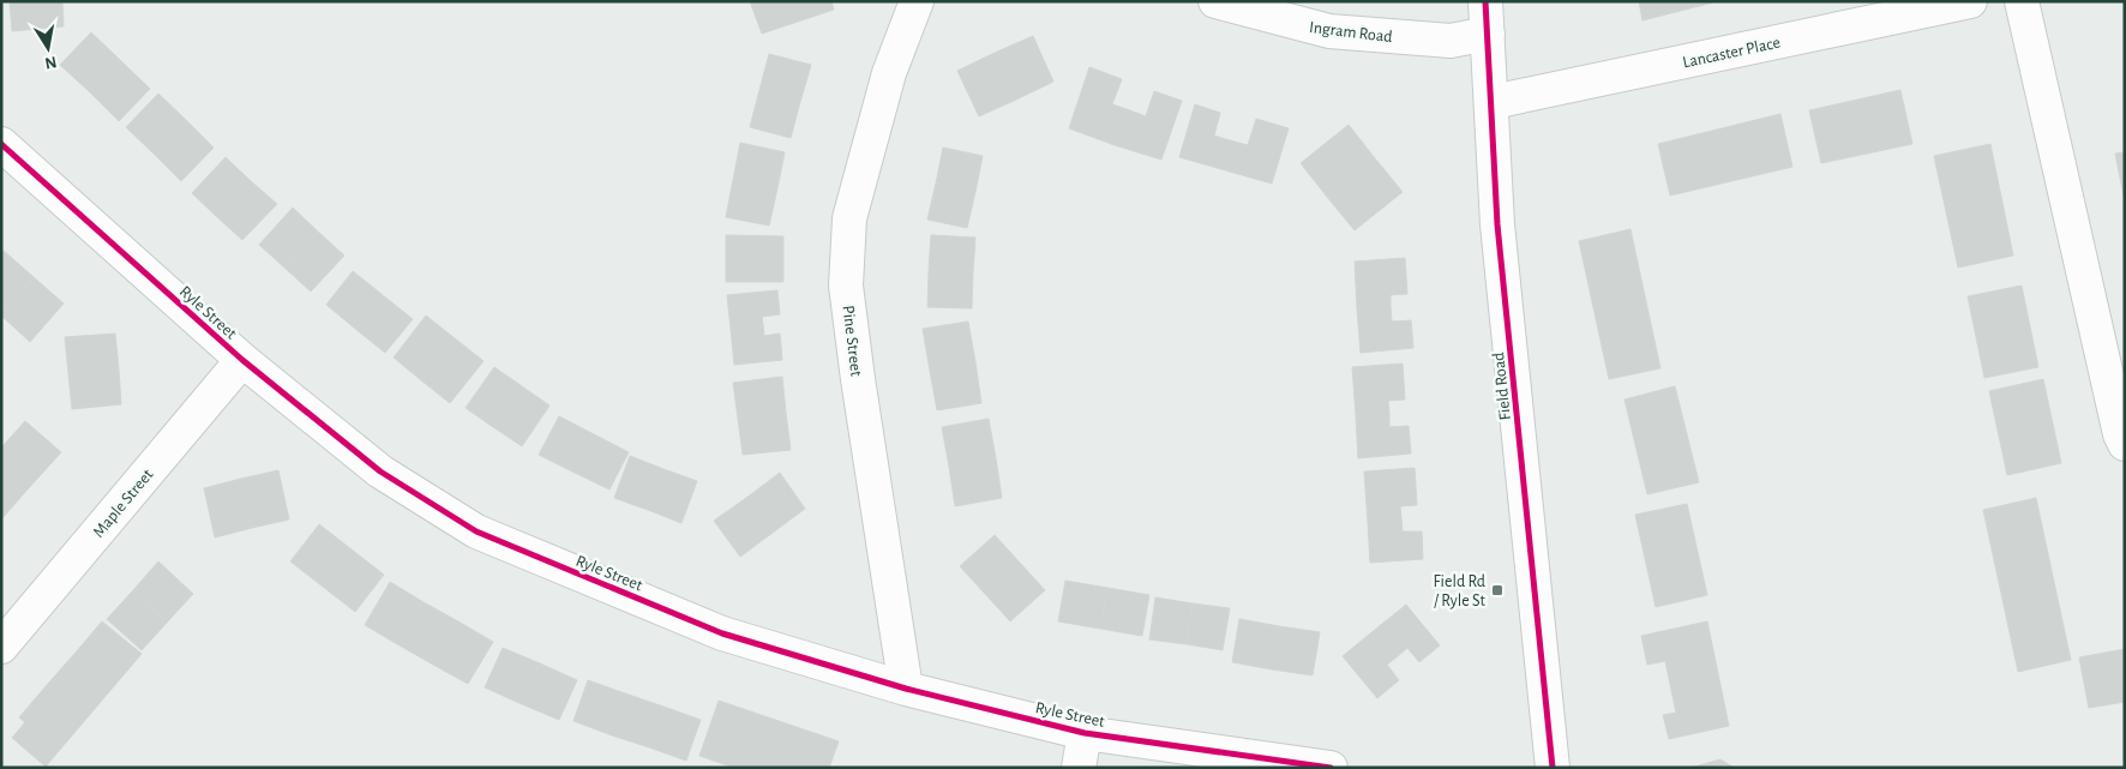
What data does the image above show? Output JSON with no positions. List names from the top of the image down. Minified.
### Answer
{"streets":{"street":["Ingram Road","Lancaster Place","Ryle Street","Pine Street","Field Road","Maple Street"]},"crossings":[["Ingram Road","Field Road"],["Lancaster Place","Field Road"],["Ryle Street","Pine Street"],["Ryle Street","Maple Street"]],"places":{"transit":["Field Rd / Ryle St"]},"north":"bottom"}
